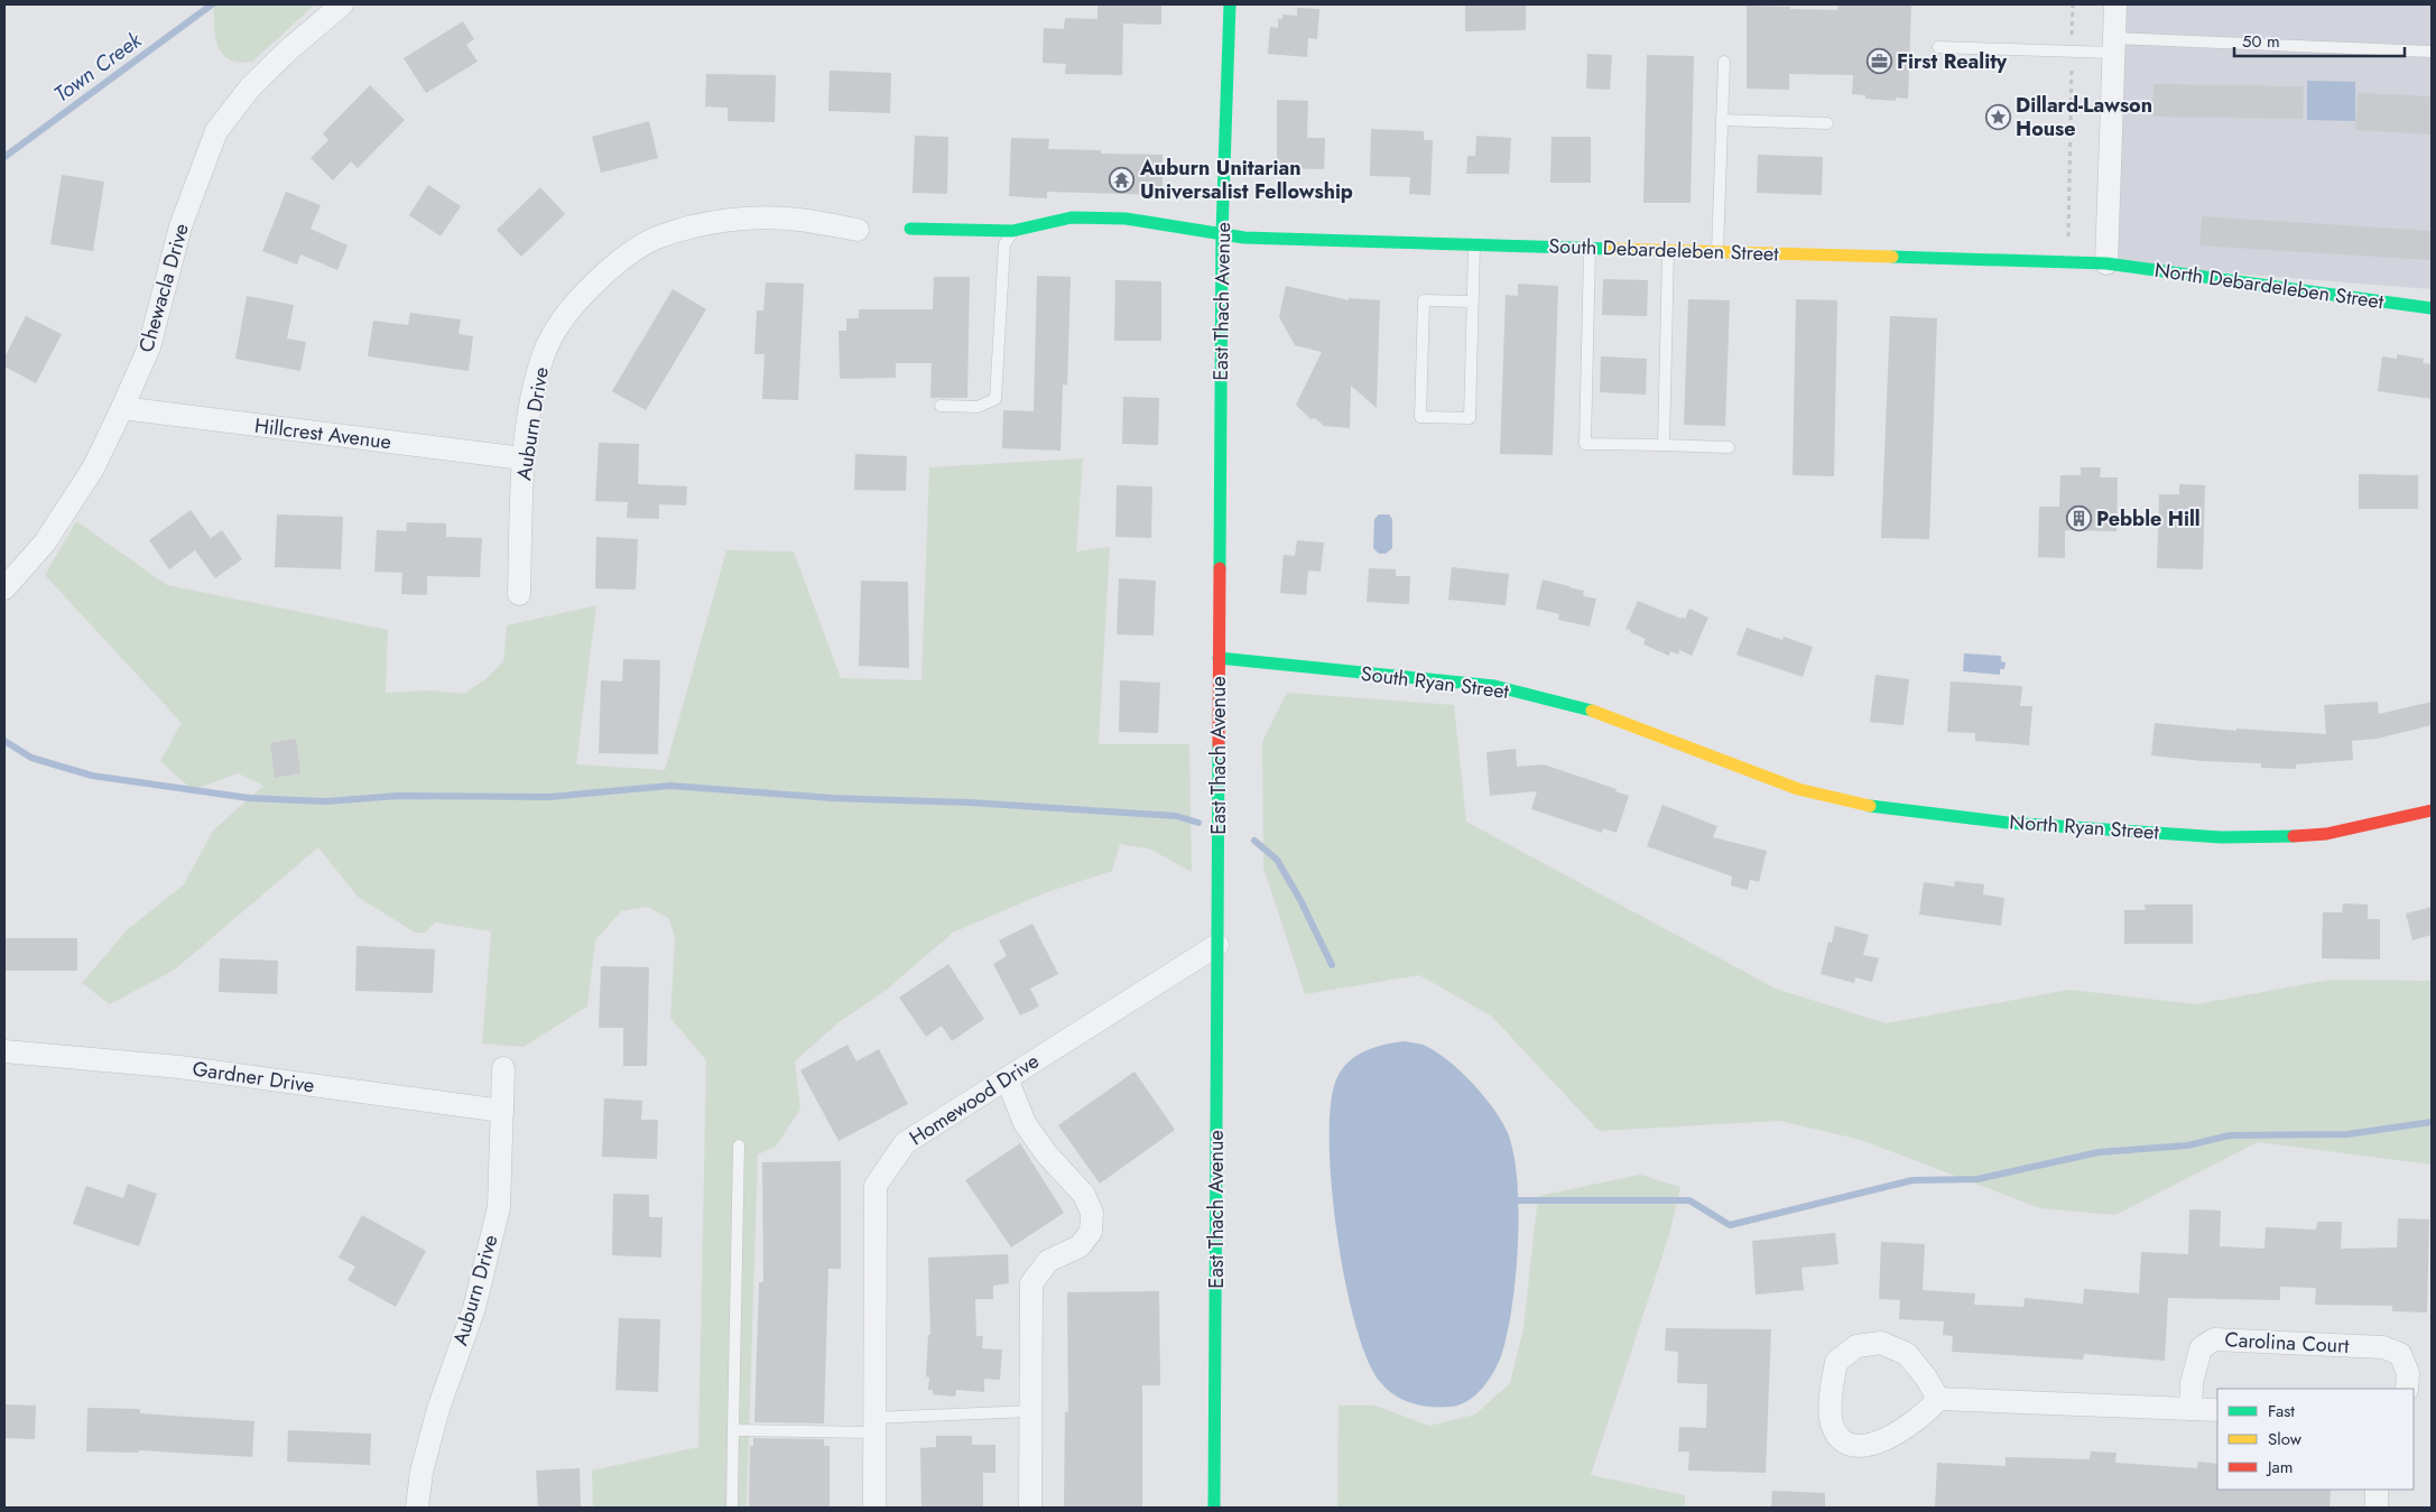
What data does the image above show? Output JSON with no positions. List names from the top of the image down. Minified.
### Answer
{"streets":{"street":["South Debardeleben Street","North Debardeleben Street","Chewacla Drive","East Thach Avenue","Auburn Drive","Hillcrest Avenue","South Ryan Street","North Ryan Street","Gardner Drive","Homewood Drive","Carolina Court"]},"crossings":[["South Debardeleben Street","North Debardeleben Street"],["South Debardeleben Street","East Thach Avenue"],["Chewacla Drive","Hillcrest Avenue"],["East Thach Avenue","South Ryan Street"],["East Thach Avenue","Homewood Drive"],["Auburn Drive","Hillcrest Avenue"],["Auburn Drive","Gardner Drive"],["South Ryan Street","North Ryan Street"]],"water":["Town Creek"],"places":{"office":["First Reality"],"place":["Dillard-Lawson House"],"temple":["Auburn Unitarian Universalist Fellowship"],"building":["Pebble Hill"]},"legend":["Fast","Slow","Jam"],"scale_bar":"50 m"}
